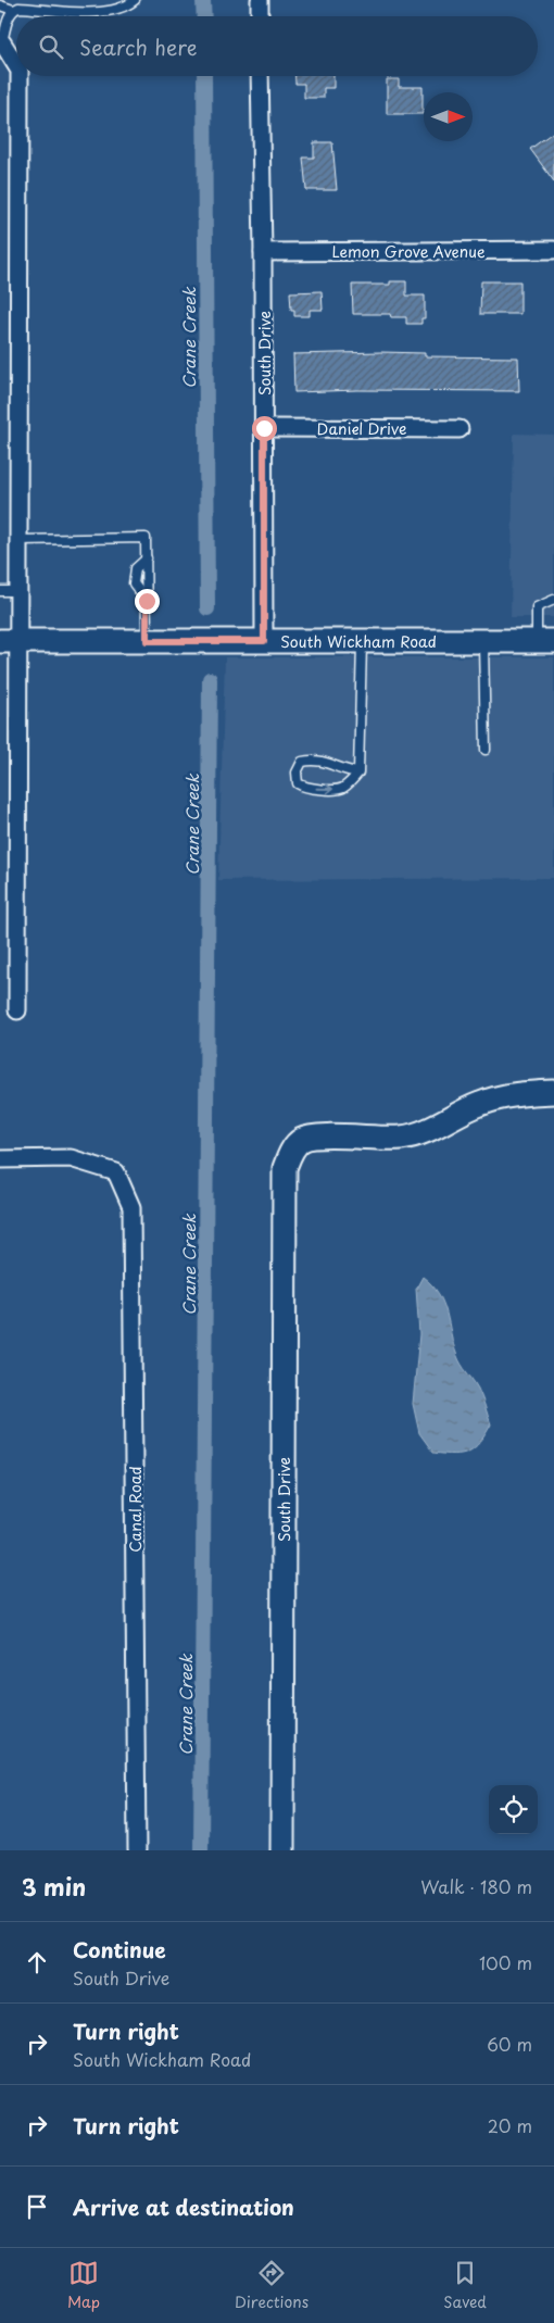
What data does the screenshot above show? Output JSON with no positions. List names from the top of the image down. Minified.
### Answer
{"streets":{"street":["Lemon Grove Avenue","South Drive","Daniel Drive","South Wickham Road","Canal Road"]},"crossings":[["Lemon Grove Avenue","South Drive"],["South Drive","Daniel Drive"],["South Drive","South Wickham Road"]],"water":["Crane Creek"],"north":"right","page":{"search":"Search here","heading":["3 min","Walk · 180 m"],"list":[["Continue","South Drive","100 m"],["Turn right","South Wickham Road","60 m"],["Turn right","20 m"],"Arrive at destination"],"nav":["Map","Directions","Saved"]}}
